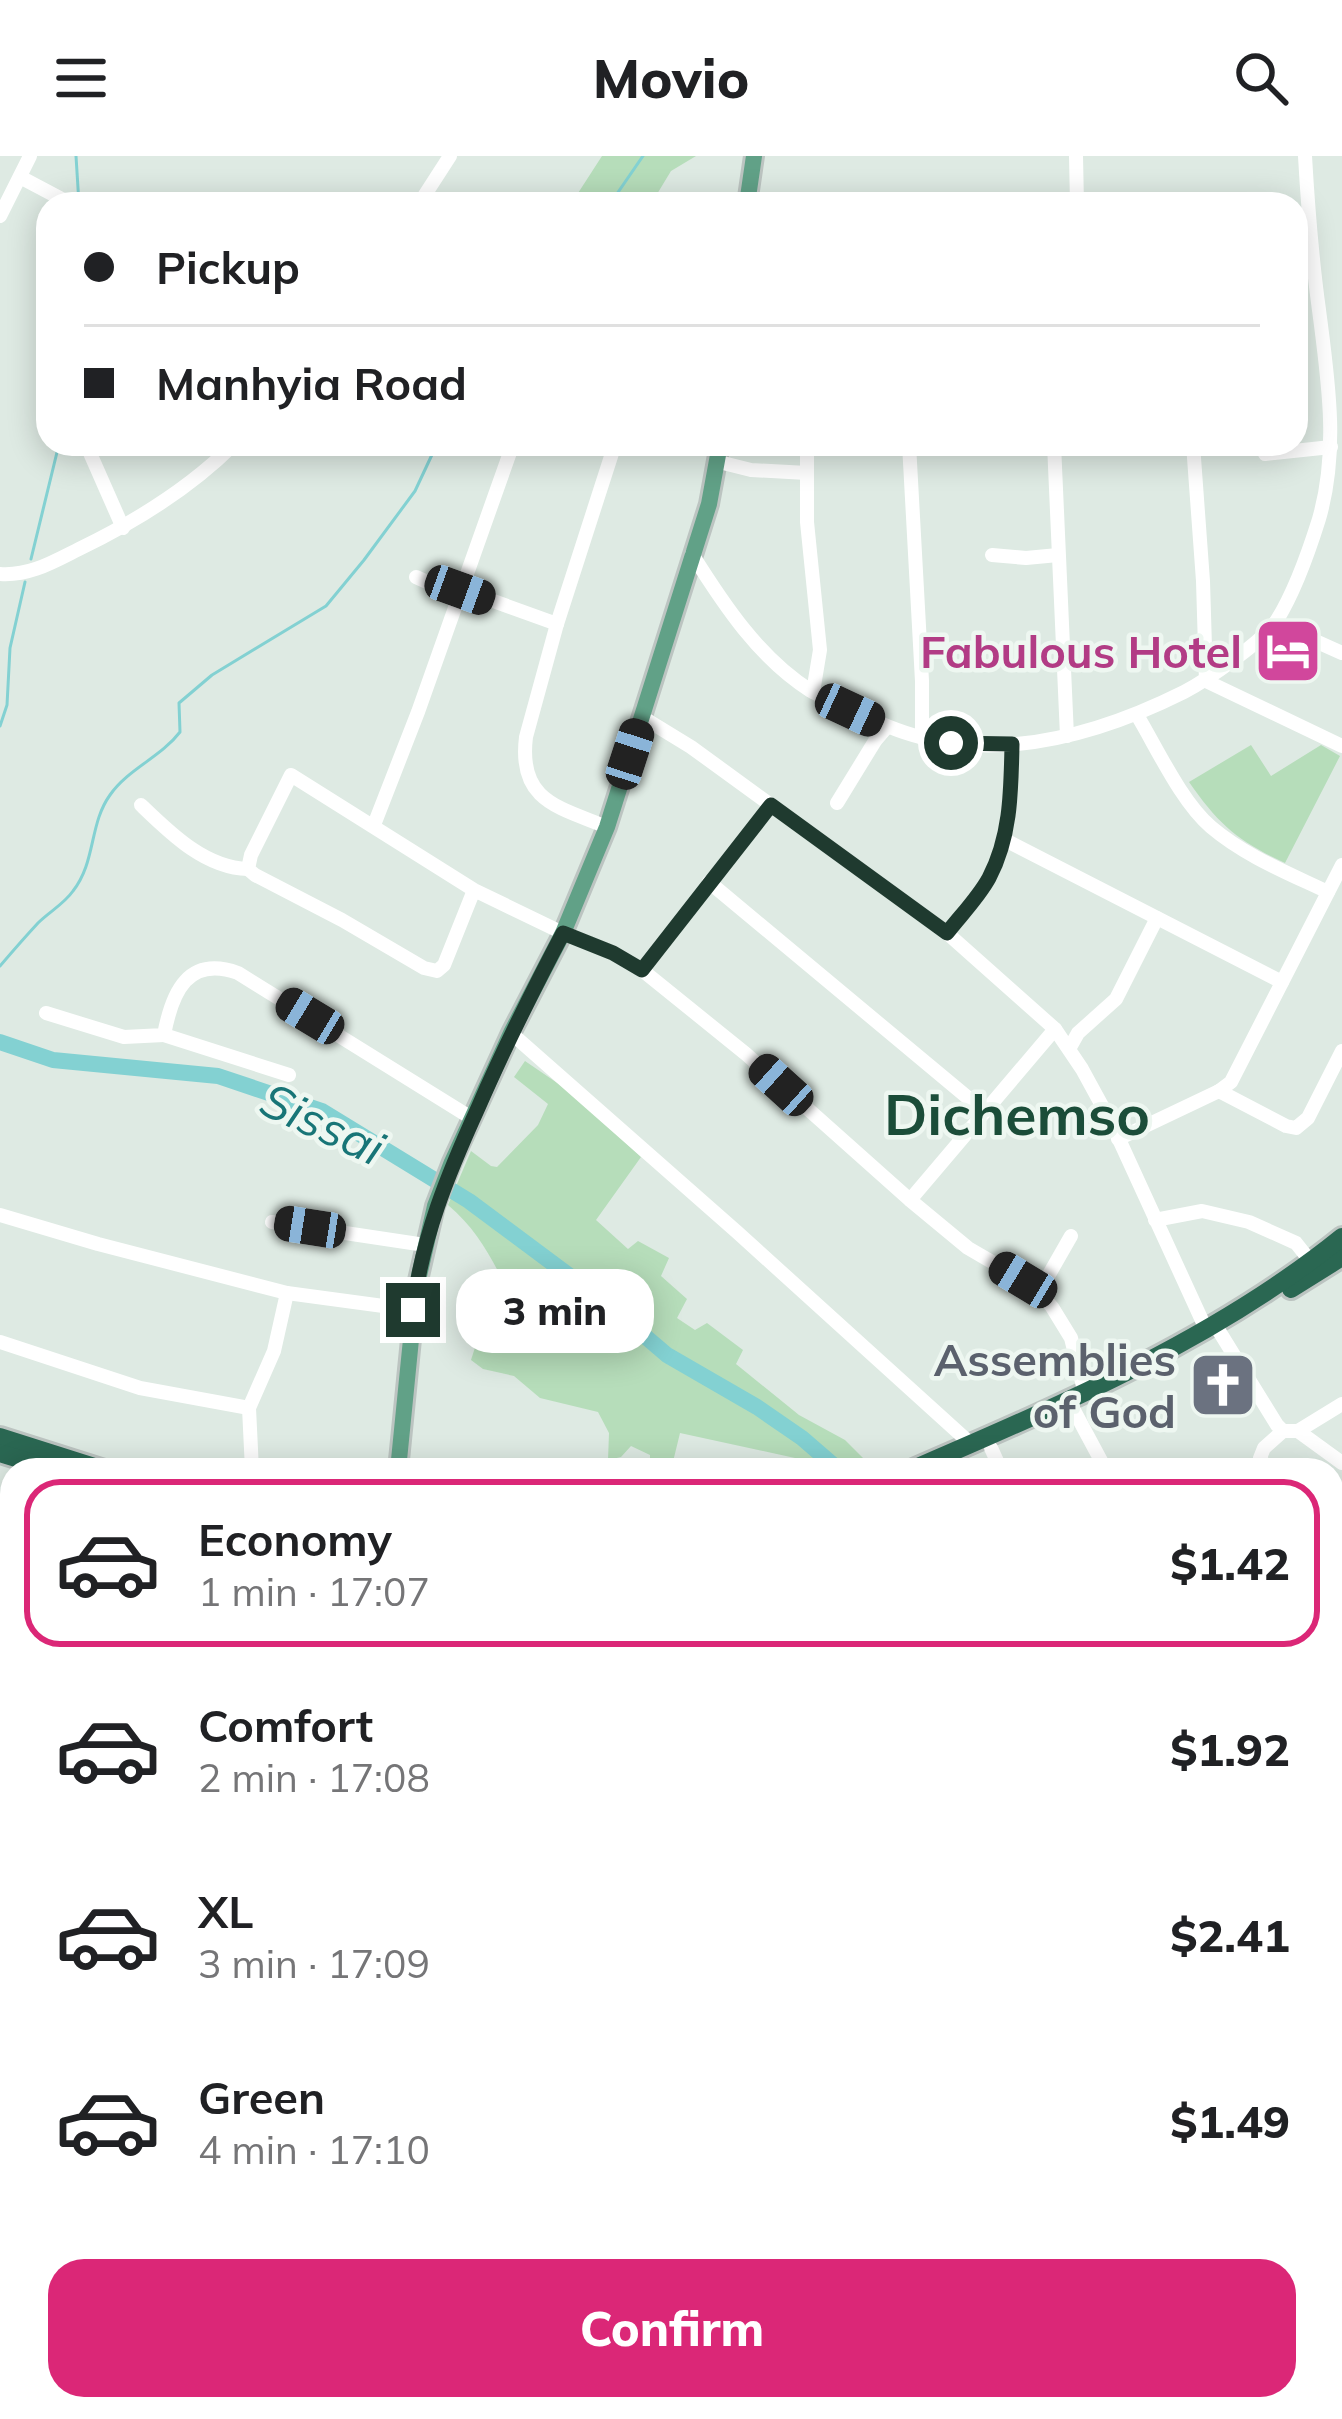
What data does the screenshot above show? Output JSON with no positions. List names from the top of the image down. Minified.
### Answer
{"districts":["Dichemso"],"water":["Sissai"],"places":{"hotel":["Fabulous Hotel"],"church":["Assemblies of God"]},"page":{"header":"Movio","banner":["Pickup","Manhyia Road"],"bubble":"3 min","list":[{"name":"Economy","note":"1 min · 17:07","value":"$1.42"},{"name":"Comfort","note":"2 min · 17:08","value":"$1.92"},{"name":"XL","note":"3 min · 17:09","value":"$2.41"},{"name":"Green","note":"4 min · 17:10","value":"$1.49"}],"buttons":"Confirm"}}
